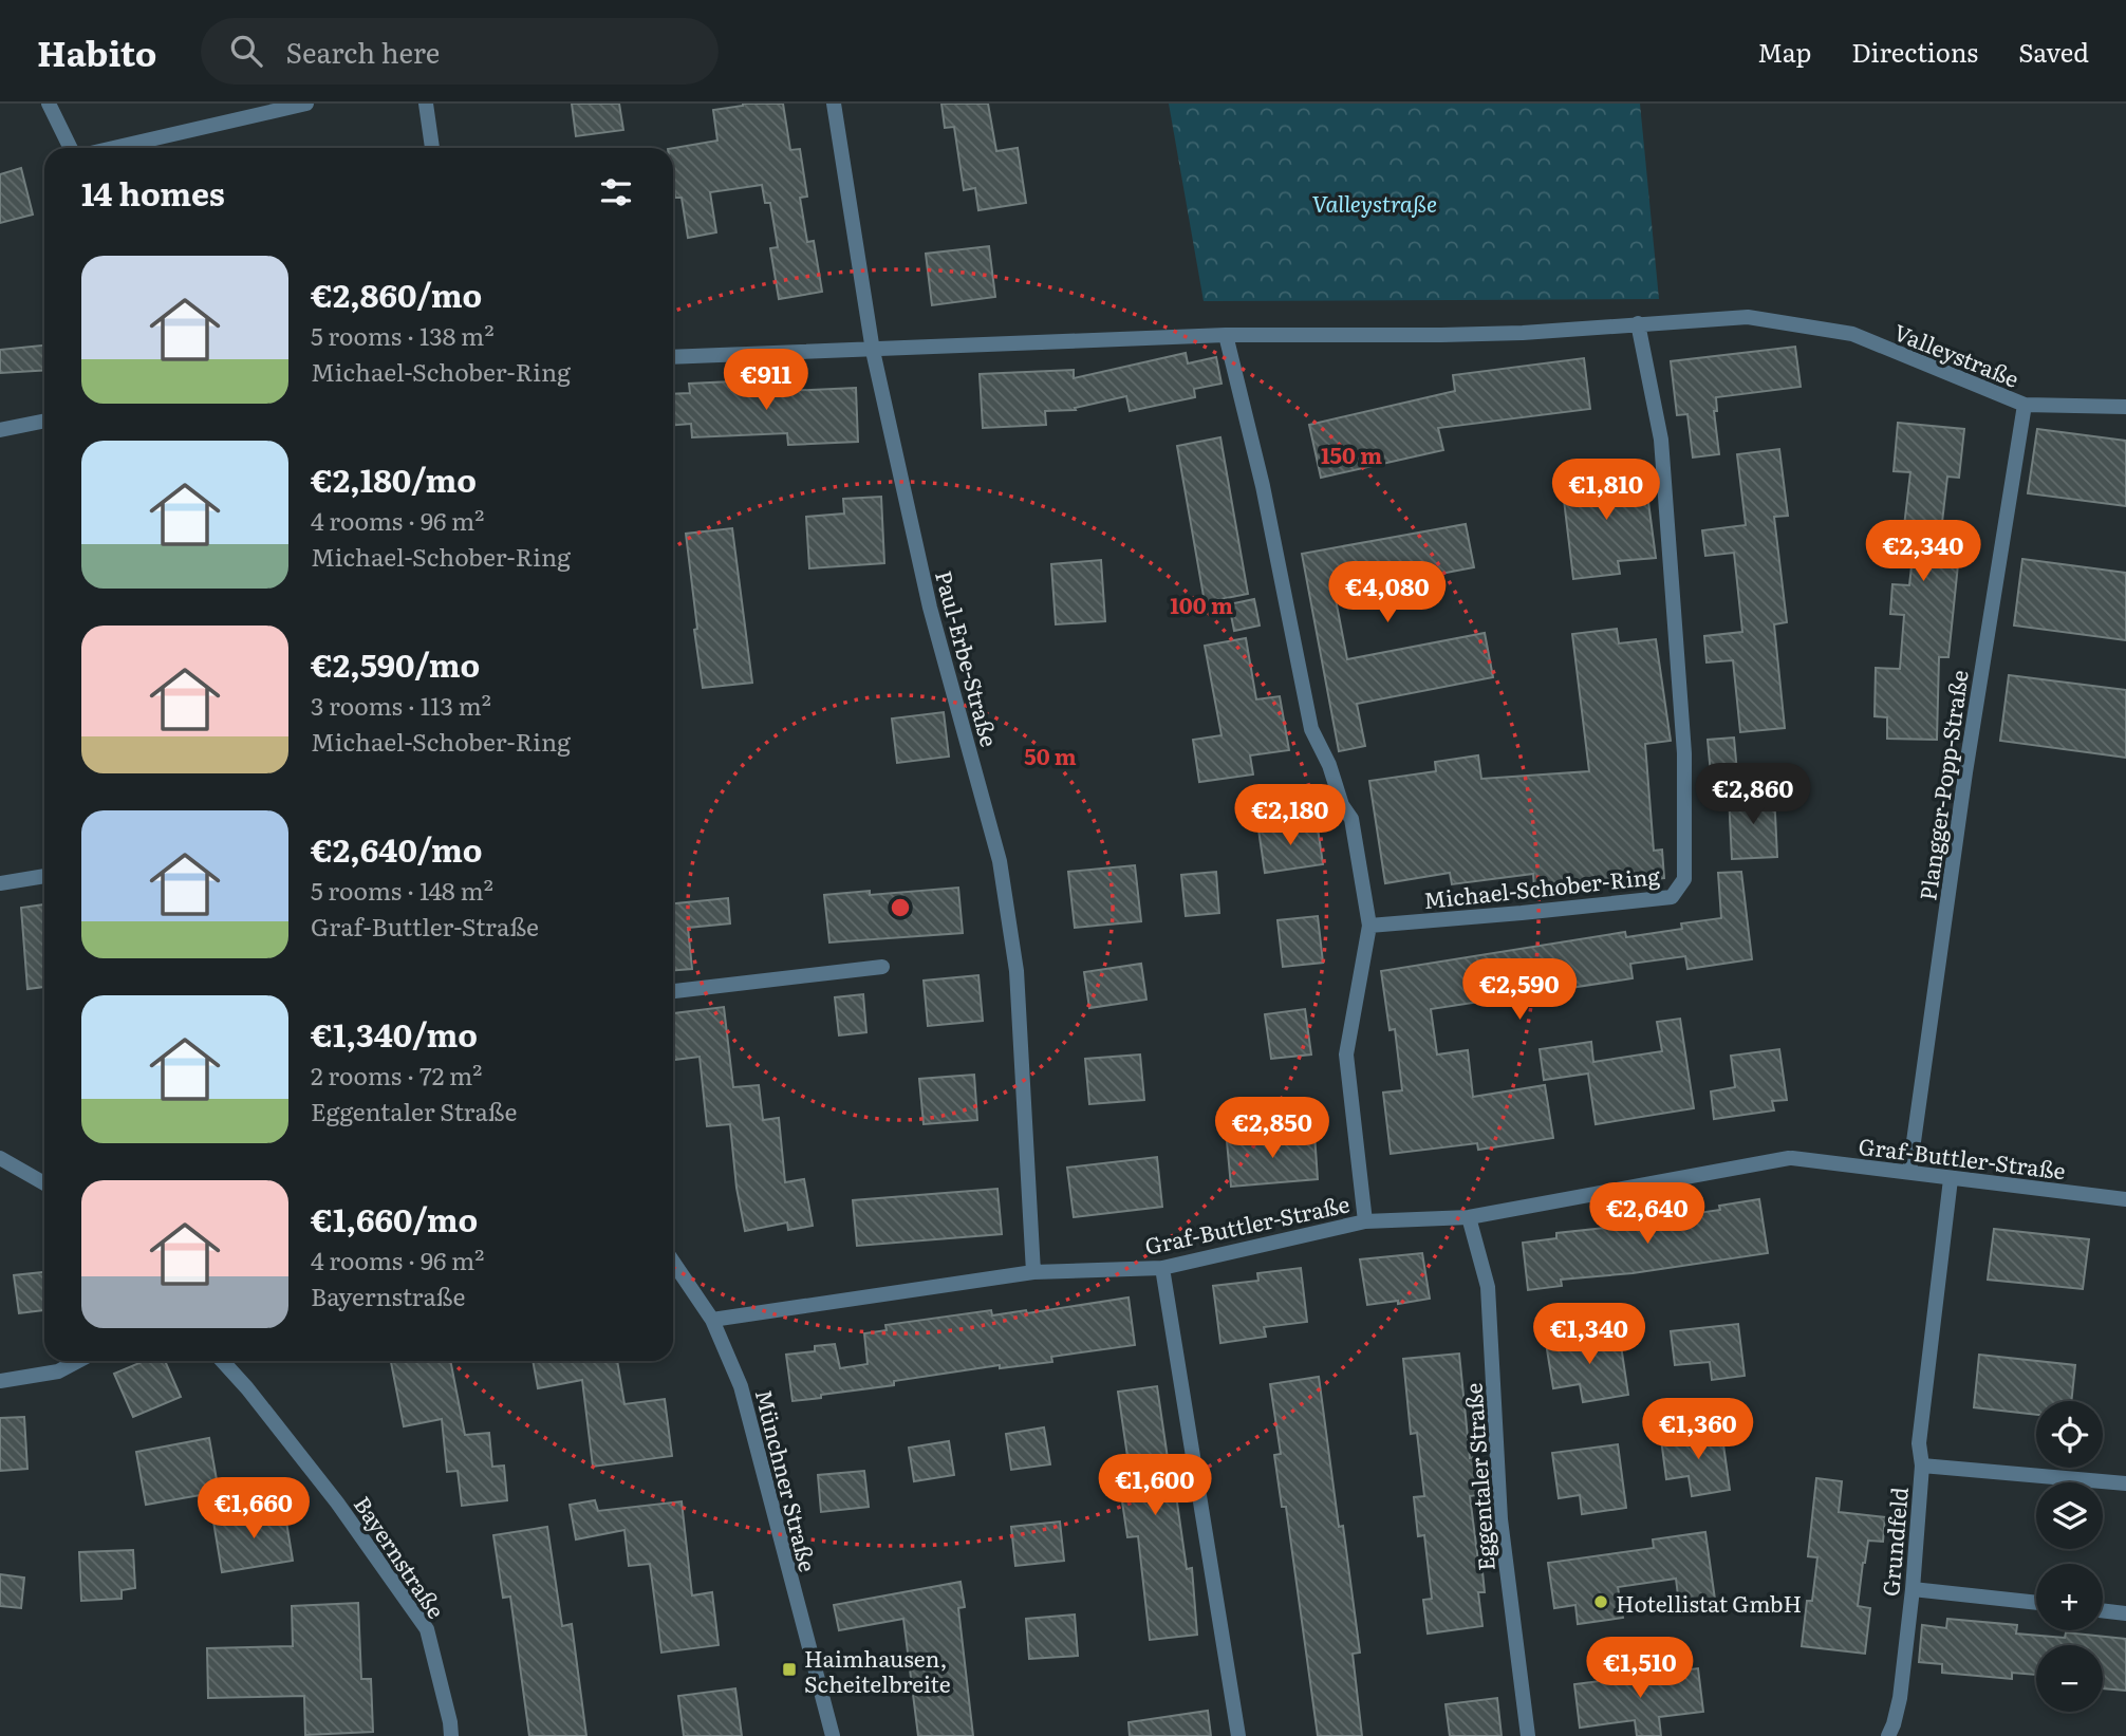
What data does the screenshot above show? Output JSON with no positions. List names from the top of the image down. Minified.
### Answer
{"streets":{"street":["Valleystraße","Paul-Erbe-Straße","Plangger-Popp-Straße","Michael-Schober-Ring","Graf-Buttler-Straße","Eggentaler Straße","Münchner Straße","Grundfeld","Bayernstraße"]},"crossings":[["Valleystraße","Paul-Erbe-Straße"],["Valleystraße","Plangger-Popp-Straße"],["Valleystraße","Michael-Schober-Ring"],["Paul-Erbe-Straße","Graf-Buttler-Straße"],["Plangger-Popp-Straße","Graf-Buttler-Straße"],["Graf-Buttler-Straße","Eggentaler Straße"],["Graf-Buttler-Straße","Münchner Straße"]],"parks":["Valleystraße"],"places":{"other":["Hotellistat GmbH"],"transit":["Haimhausen, Scheitelbreite"]},"page":{"header":"Habito","search":"Search here","nav":["Map","Directions","Saved"],"heading":"14 homes","list":[{"name":"€2,860/mo","note":"5 rooms · 138 m² · Michael-Schober-Ring"},{"name":"€2,180/mo","note":"4 rooms · 96 m² · Michael-Schober-Ring"},{"name":"€2,590/mo","note":"3 rooms · 113 m² · Michael-Schober-Ring"},{"name":"€2,640/mo","note":"5 rooms · 148 m² · Graf-Buttler-Straße"},{"name":"€1,340/mo","note":"2 rooms · 72 m² · Eggentaler Straße"},{"name":"€1,660/mo","note":"4 rooms · 96 m² · Bayernstraße"}],"price":["€911","€1,810","€2,340","€4,080","€2,860","€2,180","€2,590","€2,850","€2,640","€1,340","€1,360","€1,600","€1,660","€1,510"],"map_buttons":["+","−"]},"rings":["150 m","100 m","50 m"]}
